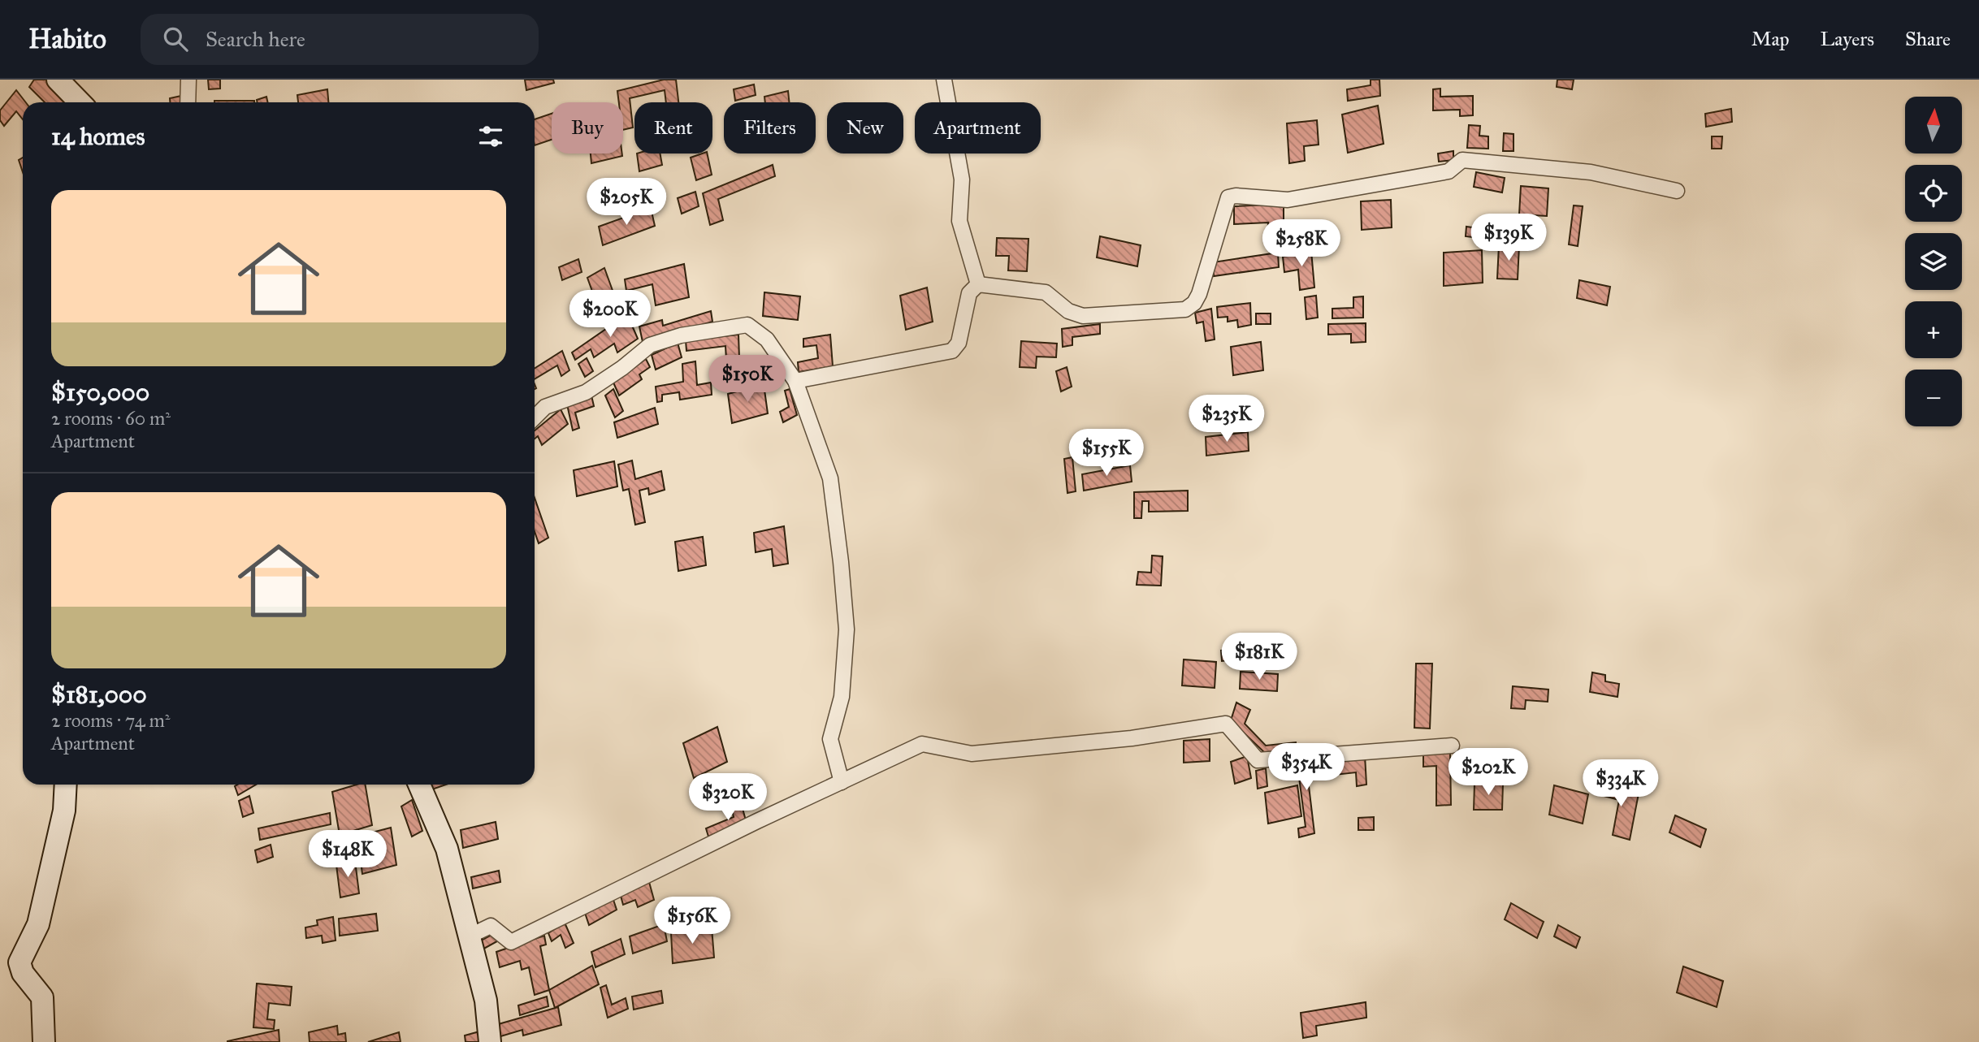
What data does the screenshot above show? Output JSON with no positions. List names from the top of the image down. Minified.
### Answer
{"north":"top","page":{"header":"Habito","search":"Search here","nav":["Map","Layers","Share"],"map_buttons":["+","−"],"chip":["Buy","Rent","Filters","New","Apartment"],"heading":"14 homes","list":[{"name":"$150,000","note":"2 rooms · 60 m² · Apartment"},{"name":"$181,000","note":"2 rooms · 74 m² · Apartment"}],"price":["$205K","$139K","$258K","$200K","$150K","$235K","$155K","$181K","$354K","$202K","$334K","$320K","$148K","$156K"]}}
